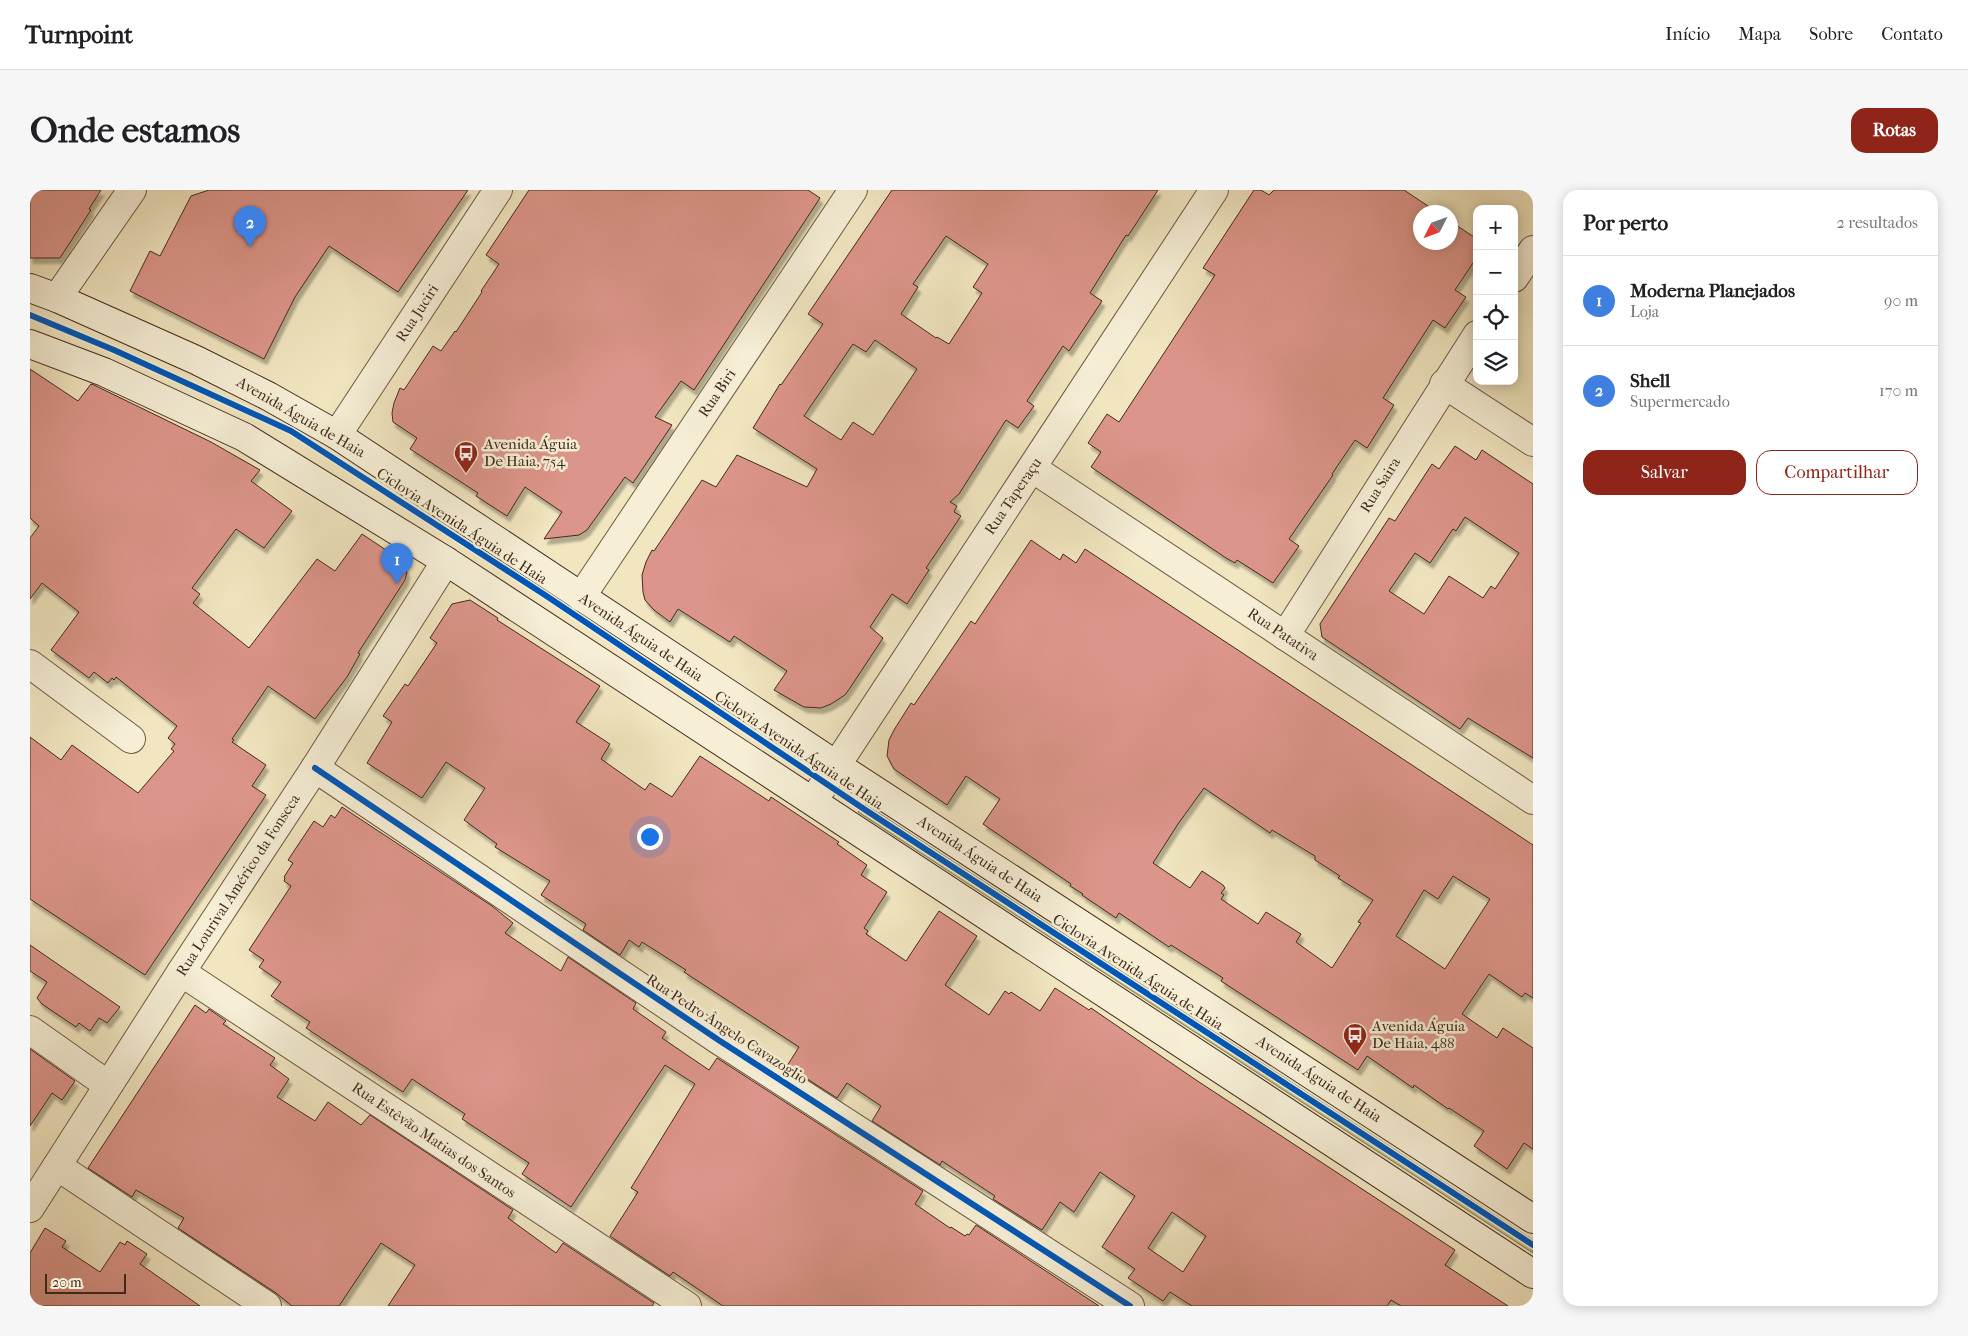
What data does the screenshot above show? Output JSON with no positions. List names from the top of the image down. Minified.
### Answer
{"streets":{"street":["Rua Juciri","Rua Biri","Avenida Águia de Haia","Rua Saira","Rua Taperaçu","Rua Patativa","Rua Lourival Américo da Fonseca","Rua Pedro Ângelo Cavazoglio","Rua Estêvão Matias dos Santos"],"cycle path":["Ciclovia Avenida Águia de Haia"]},"crossings":[["Rua Juciri","Avenida Águia de Haia"],["Rua Biri","Avenida Águia de Haia"],["Avenida Águia de Haia","Rua Taperaçu"],["Avenida Águia de Haia","Rua Lourival Américo da Fonseca"],["Rua Saira","Rua Patativa"],["Rua Taperaçu","Rua Patativa"],["Rua Lourival Américo da Fonseca","Rua Pedro Ângelo Cavazoglio"],["Rua Lourival Américo da Fonseca","Rua Estêvão Matias dos Santos"]],"places":{"bus stop":["Avenida Águia De Haia, 754","Avenida Águia De Haia, 488"]},"scale_bar":"20 m","north":"bottom left","page":{"header":"Turnpoint","nav":["Início","Mapa","Sobre","Contato"],"buttons":["Rotas",["Salvar","Compartilhar"]],"title":"Onde estamos","heading":["Por perto","2 resultados"],"map_buttons":["+","−"],"pins":["2","1"],"list":[{"mark":"1","name":"Moderna Planejados","note":"Loja","value":"90 m"},{"mark":"2","name":"Shell","note":"Supermercado","value":"170 m"}],"scale":"20 m"}}
